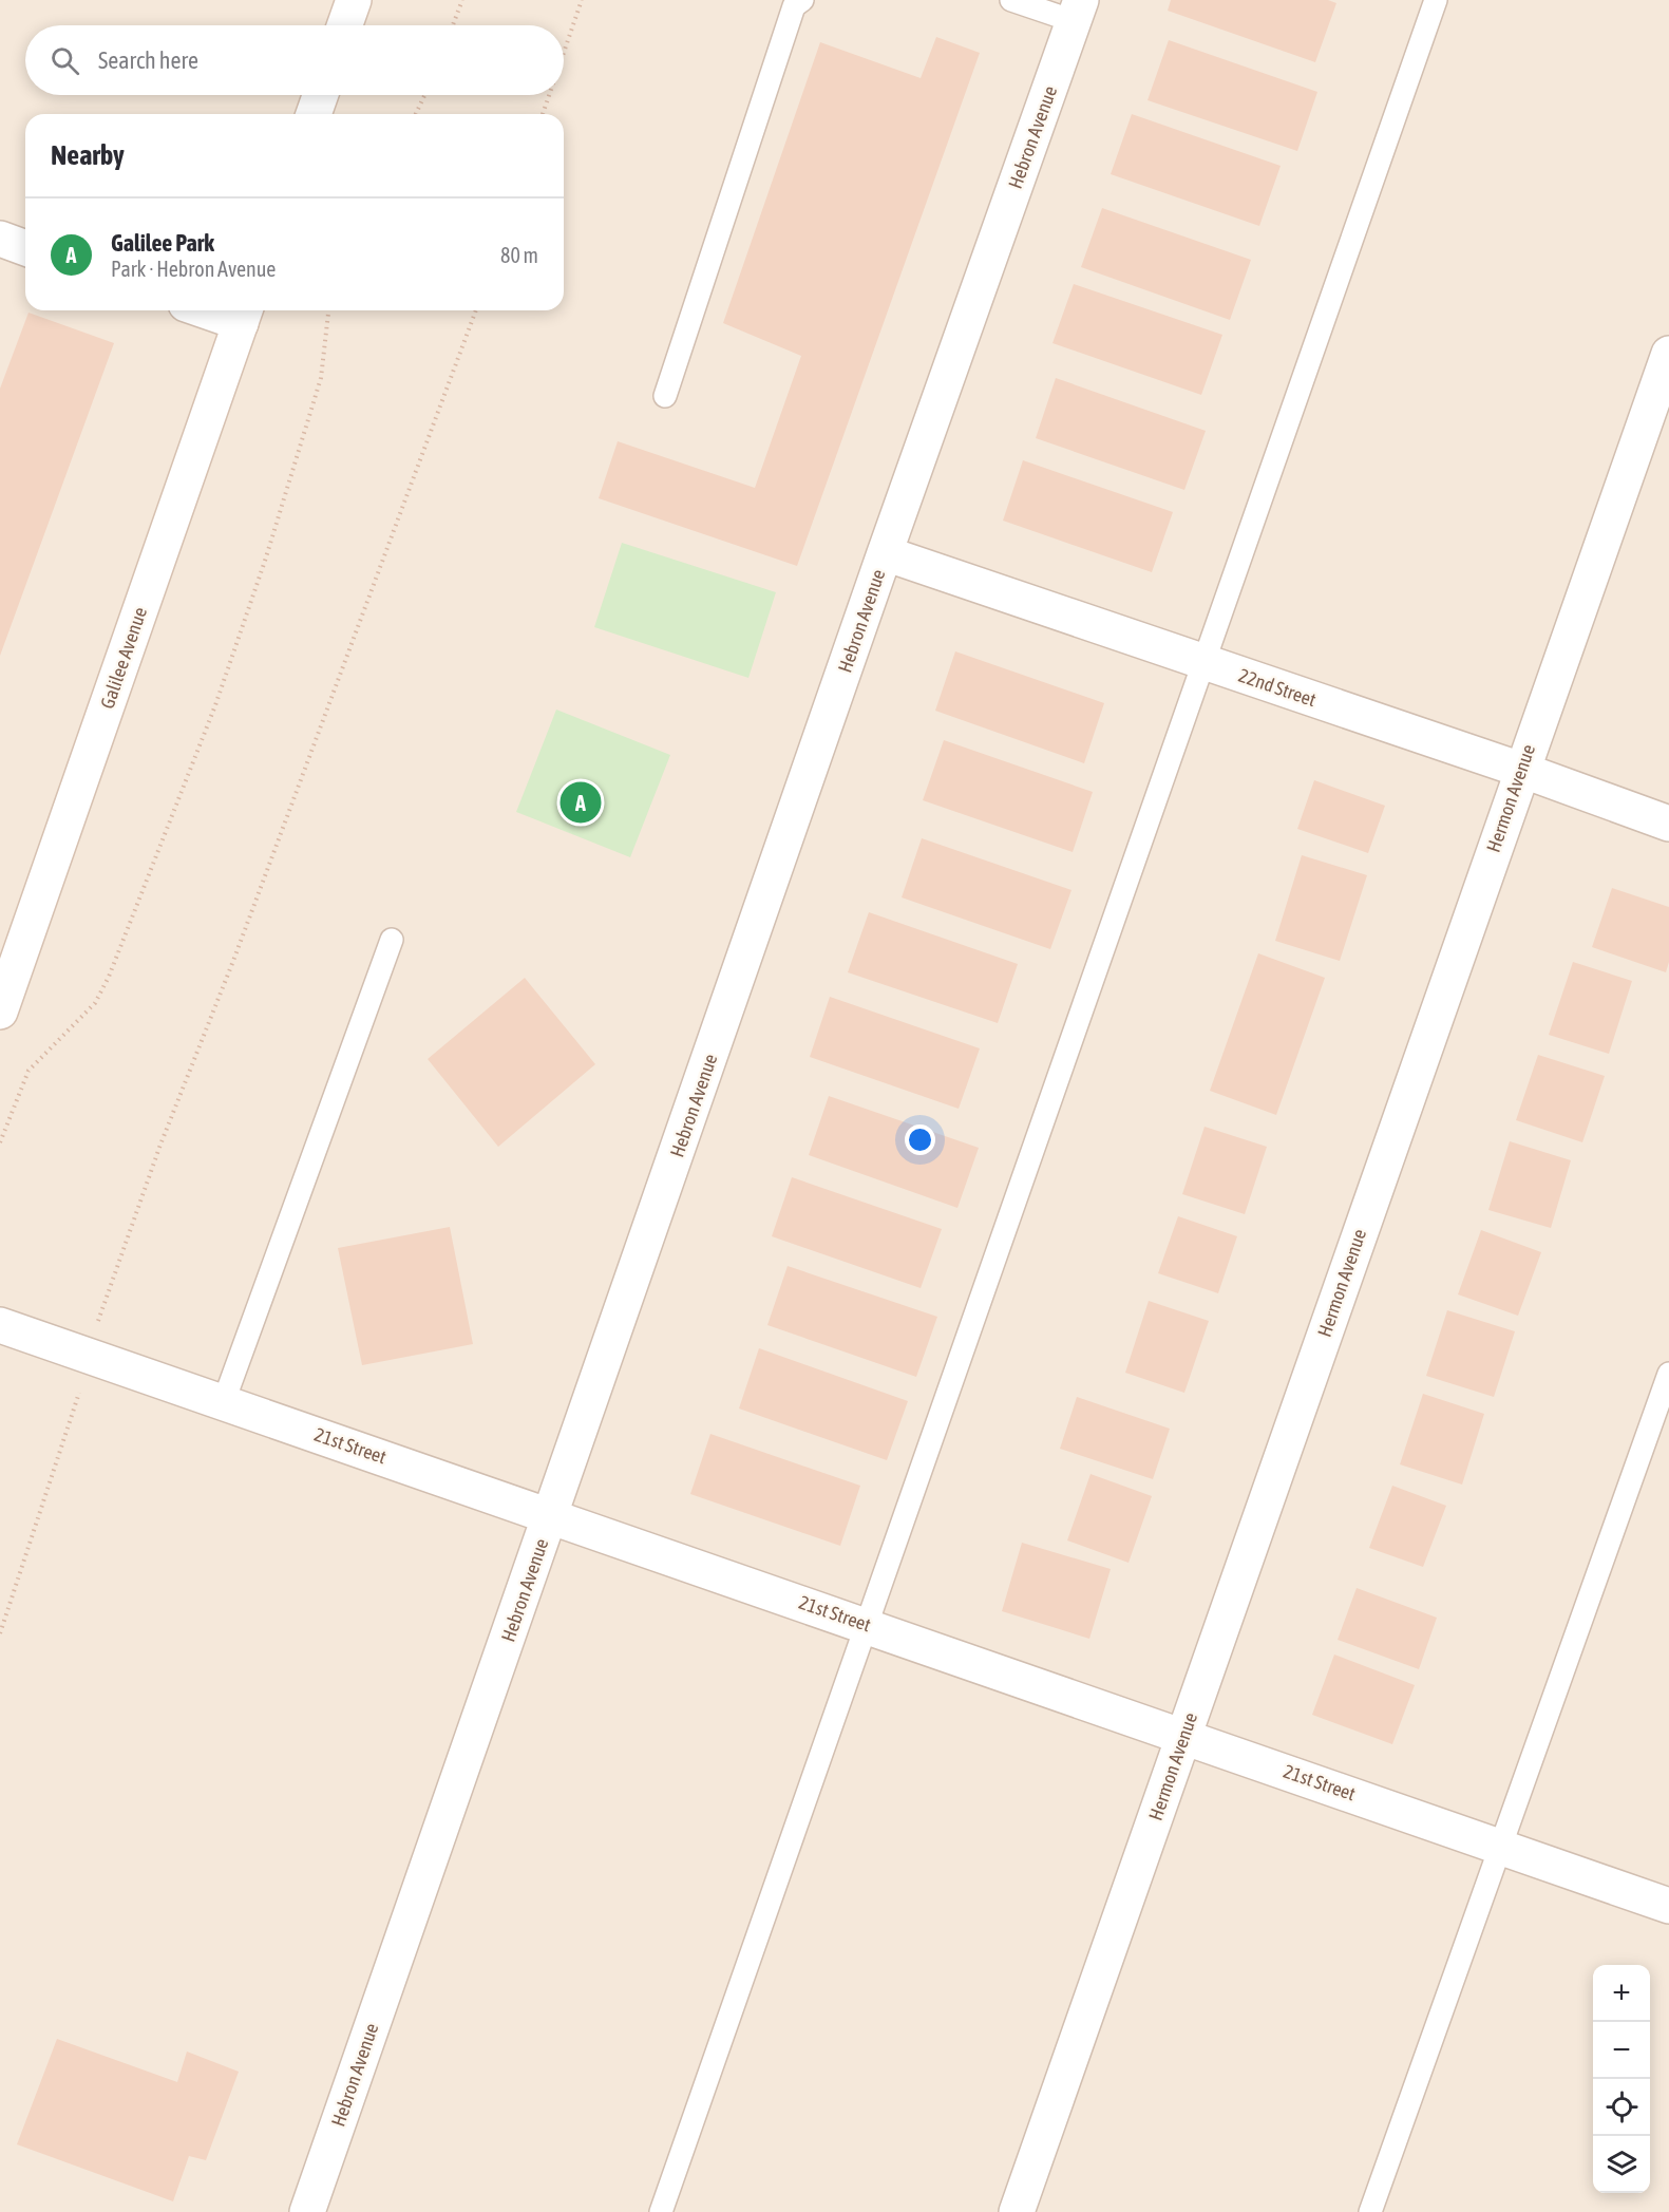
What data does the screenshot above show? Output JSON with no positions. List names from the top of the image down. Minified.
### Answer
{"streets":{"street":["Hebron Avenue","Galilee Avenue","22nd Street","Hermon Avenue","21st Street"]},"crossings":[["Hebron Avenue","22nd Street"],["Hebron Avenue","21st Street"],["22nd Street","Hermon Avenue"],["Hermon Avenue","21st Street"]],"page":{"search":"Search here","heading":"Nearby","list":[{"mark":"A","name":"Galilee Park","note":"Park · Hebron Avenue","value":"80 m"}],"pins":"A","map_buttons":["+","−"]}}
